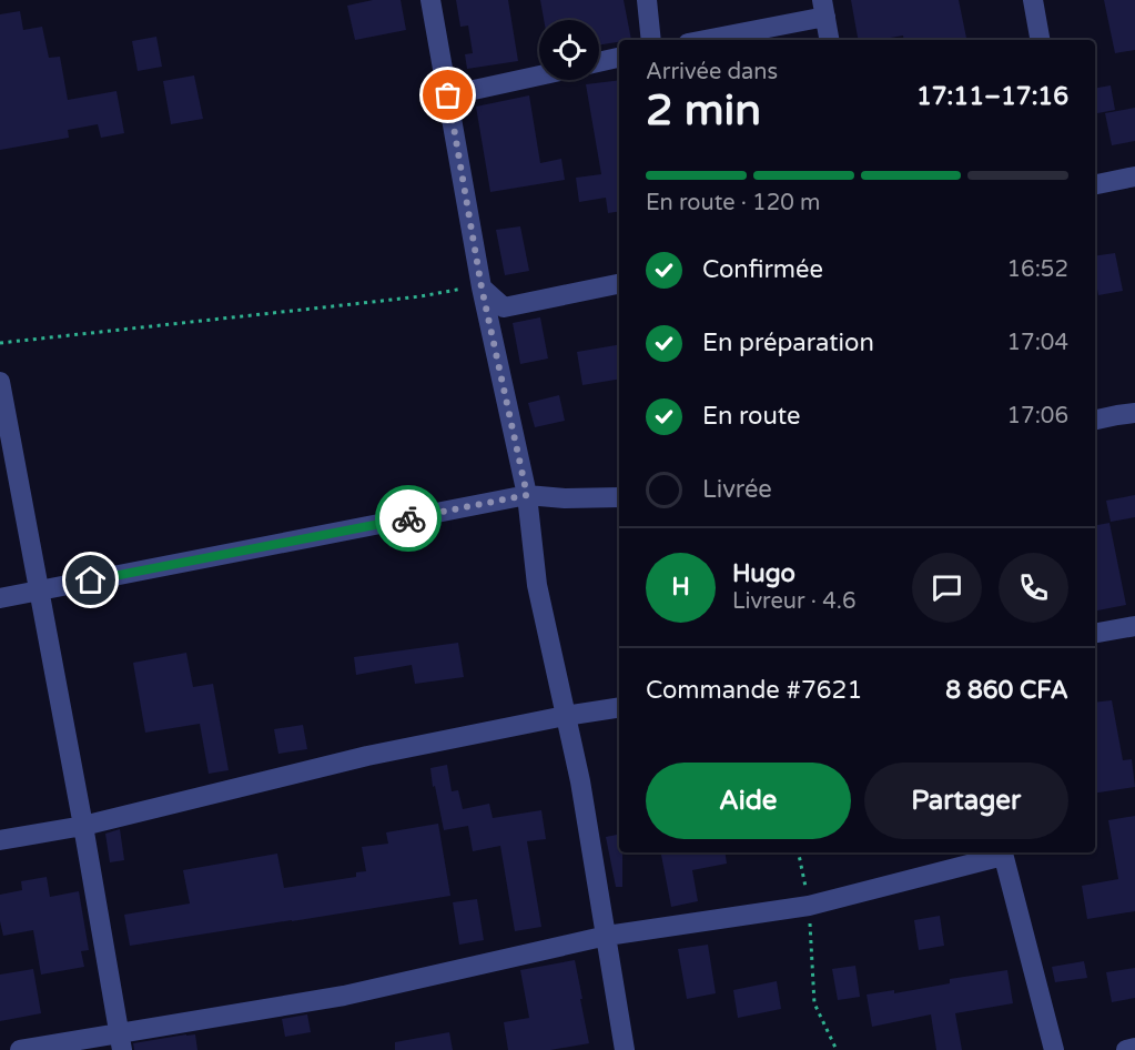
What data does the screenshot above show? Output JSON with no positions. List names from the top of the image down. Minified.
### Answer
{"page":{"heading":["2 min","Arrivée dans","17:11–17:16"],"panel":["Hugo","Livreur · 4.6","Commande #7621","8 860 CFA"],"bar":"En route · 120 m","list":[["Confirmée","16:52"],["En préparation","17:04"],["En route","17:06"],"Livrée"],"round":"H","buttons":["Aide","Partager"]}}
